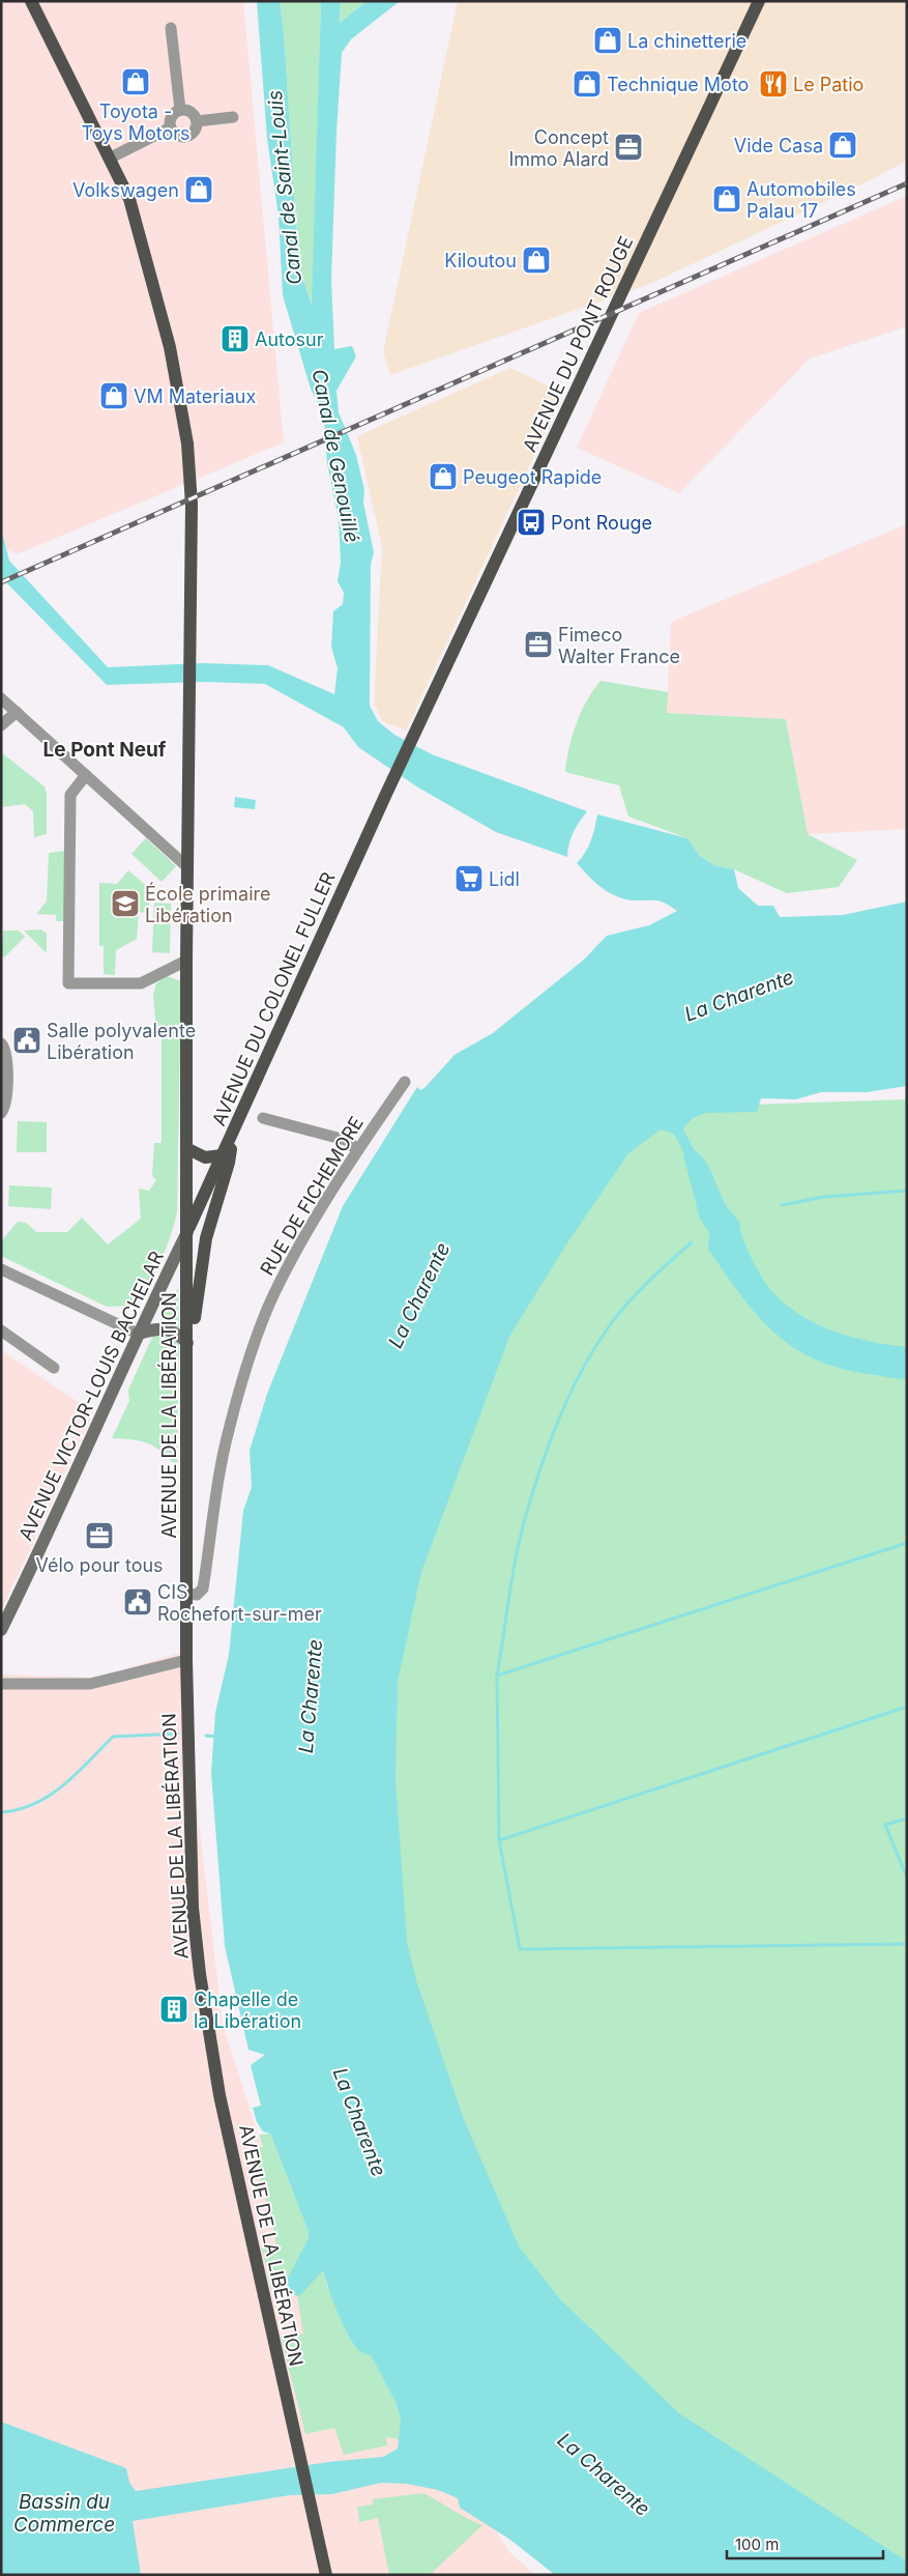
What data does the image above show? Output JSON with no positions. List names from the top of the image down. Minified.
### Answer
{"streets":{"main road":["AVENUE DU PONT ROUGE","AVENUE DU COLONEL FULLER","AVENUE VICTOR-LOUIS BACHELAR","AVENUE DE LA LIBÉRATION"],"street":["RUE DE FICHEMORE"]},"crossings":[["AVENUE DU PONT ROUGE","AVENUE DU COLONEL FULLER"],["AVENUE DU COLONEL FULLER","AVENUE VICTOR-LOUIS BACHELAR"],["AVENUE DU COLONEL FULLER","AVENUE DE LA LIBÉRATION"],["RUE DE FICHEMORE","AVENUE DE LA LIBÉRATION"],["AVENUE VICTOR-LOUIS BACHELAR","AVENUE DE LA LIBÉRATION"]],"districts":["Le Pont Neuf"],"water":["Canal de Saint-Louis","Canal de Genouillé","La Charente","Bassin du Commerce"],"places":{"shop":["La chinetterie","Toyota - Toys Motors","Technique Moto","Vide Casa","Volkswagen","Automobiles Palau 17","Kiloutou","VM Materiaux","Peugeot Rapide"],"restaurant":["Le Patio"],"office":["Concept Immo Alard","Fimeco Walter France","Vélo pour tous"],"building":["Autosur","Chapelle de la Libération"],"bus stop":["Pont Rouge"],"supermarket":["Lidl"],"school or university":["École primaire Libération"],"public building":["Salle polyvalente Libération","CIS Rochefort-sur-mer"]},"scale_bar":"100 m"}
